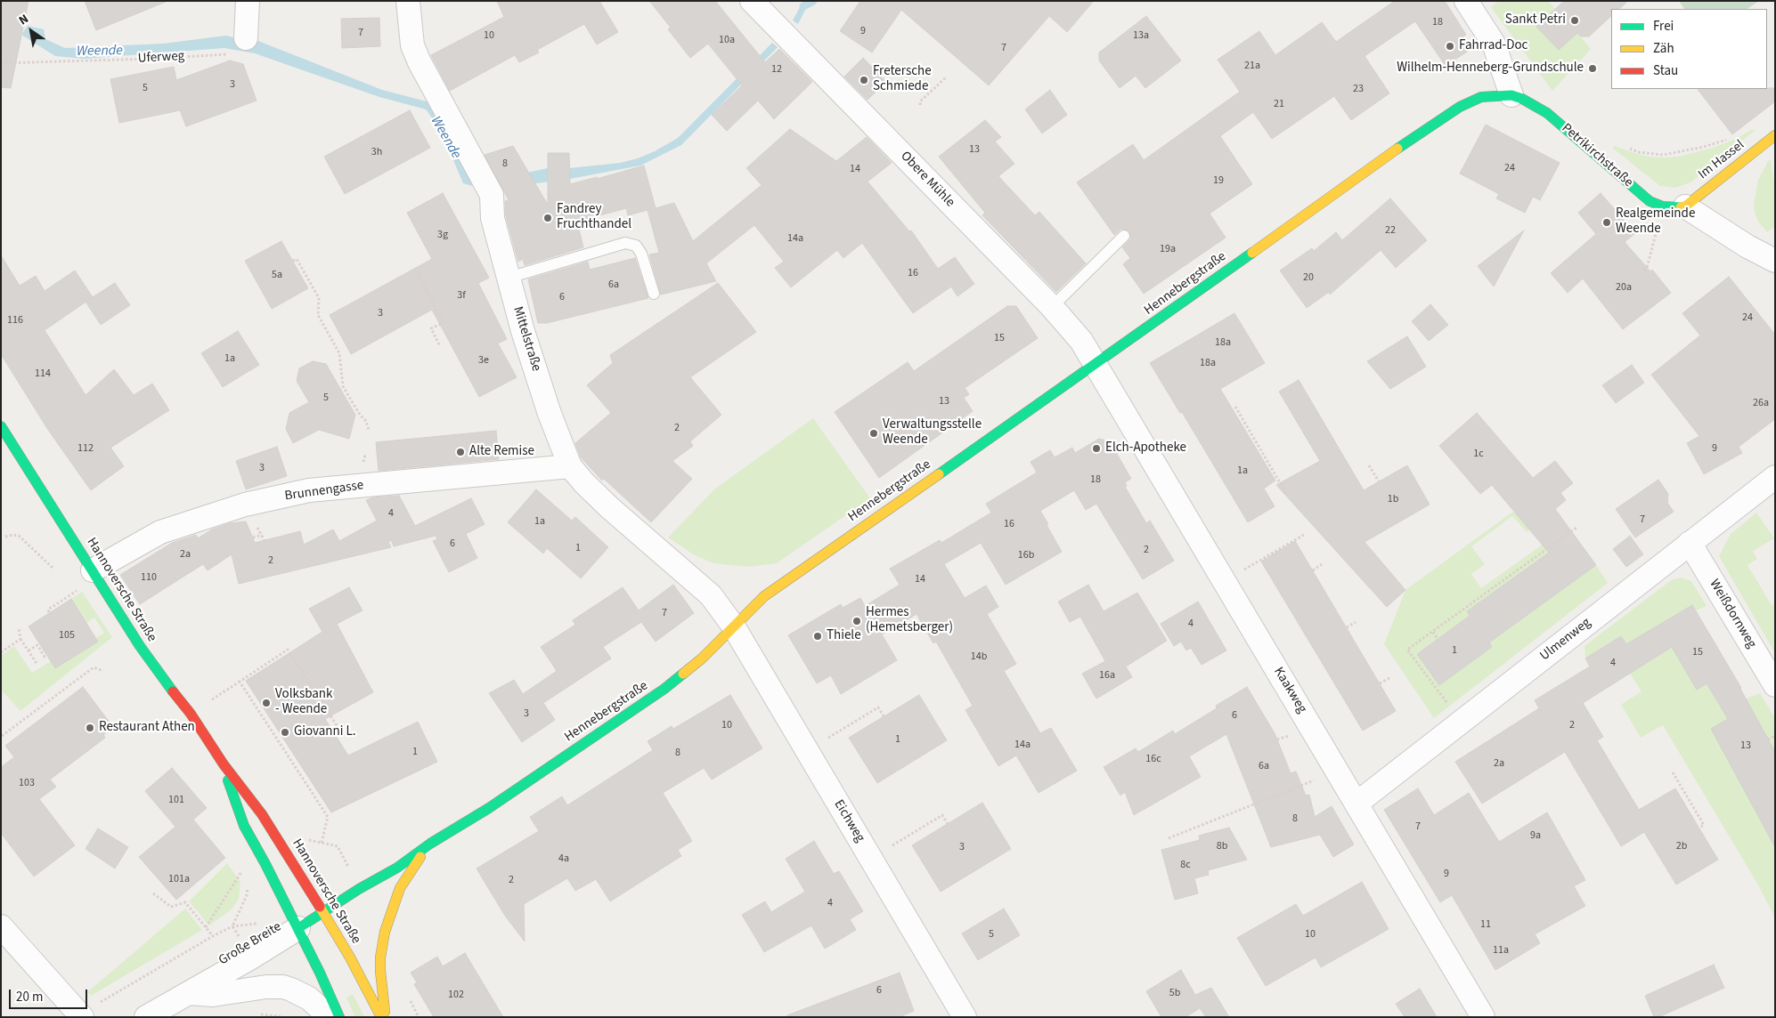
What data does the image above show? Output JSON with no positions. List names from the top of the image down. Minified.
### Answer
{"streets":{"street":["Petrikirchstraße","Im Hassel","Obere Mühle","Hennebergstraße","Mittelstraße","Brunnengasse","Hannoversche Straße","Weißdornweg","Ulmenweg","Kaakweg","Eichweg","Große Breite"],"path":["Uferweg"]},"crossings":[["Petrikirchstraße","Im Hassel"],["Petrikirchstraße","Hennebergstraße"],["Obere Mühle","Hennebergstraße"],["Obere Mühle","Kaakweg"],["Hennebergstraße","Mittelstraße"],["Hennebergstraße","Hannoversche Straße"],["Hennebergstraße","Kaakweg"],["Hennebergstraße","Eichweg"],["Hennebergstraße","Große Breite"],["Mittelstraße","Brunnengasse"],["Mittelstraße","Eichweg"],["Brunnengasse","Hannoversche Straße"],["Hannoversche Straße","Große Breite"],["Weißdornweg","Ulmenweg"],["Ulmenweg","Kaakweg"]],"water":["Weende"],"places":["Sankt Petri","Fahrrad-Doc","Wilhelm-Henneberg-Grundschule","Fretersche Schmiede","Fandrey Fruchthandel","Realgemeinde Weende","Verwaltungsstelle Weende","Elch-Apotheke","Alte Remise","Hermes (Hemetsberger)","Thiele","Volksbank - Weende","Restaurant Athen","Giovanni L."],"house_numbers":["18","9","7","10","13a","10a","7","21a","12","3","5","23","21","13","3h","8","24","14","19","22","3g","14a","19a","16","5a","20","6a","20a","3f","6","3","24","116","15","18a","1a","3e","18a","114","5","13","26a","2","112","9","1c","3","1a","18","1b","4","7","1a","16","6","1","2","2a","16b","2","110","14","7","4","105","1","15","14b","4","16a","3","6","10","2","1","14a","13","1","8","16c","2a","6a","103","101","8","7","9a","8b","2b","3","4a","8c","9","101a","2","4","11","5","10","11a","6","5b","102"],"legend":["Frei","Zäh","Stau"],"scale_bar":"20 m","north":"top left"}
